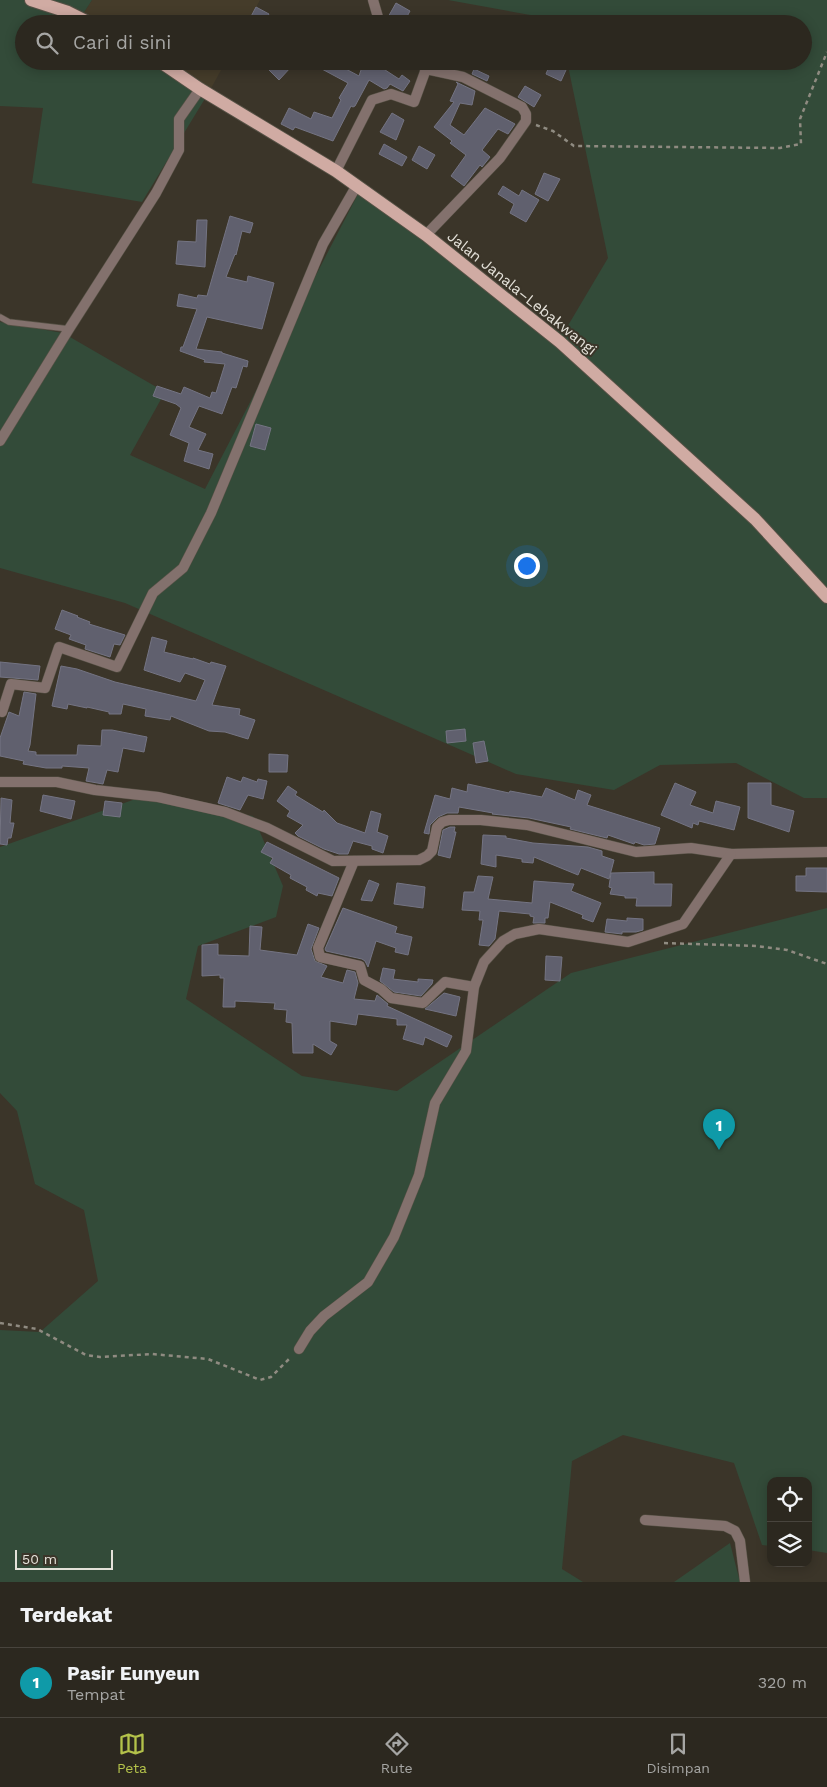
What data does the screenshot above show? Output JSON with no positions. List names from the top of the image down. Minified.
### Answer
{"streets":{"main road":["Jalan Janala–Lebakwangi"]},"scale_bar":"50 m","page":{"search":"Cari di sini","pins":"1","scale":"50 m","heading":"Terdekat","list":[{"mark":"1","name":"Pasir Eunyeun","note":"Tempat","value":"320 m"}],"nav":["Peta","Rute","Disimpan"]}}
